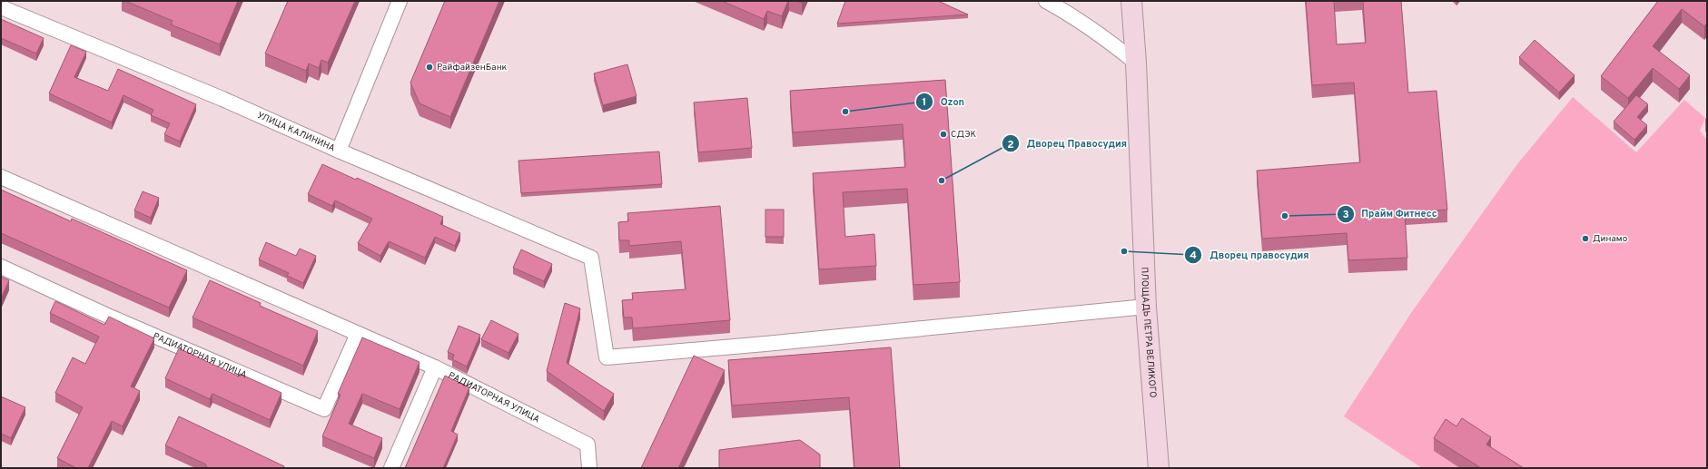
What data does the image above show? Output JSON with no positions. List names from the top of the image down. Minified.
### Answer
{"streets":{"main road":["ПЛОЩАДЬ ПЕТРА ВЕЛИКОГО"],"street":["УЛИЦА КАЛИНИНА","РАДИАТОРНАЯ УЛИЦА"]},"crossings":[["УЛИЦА КАЛИНИНА","ПЛОЩАДЬ ПЕТРА ВЕЛИКОГО"]],"places":["РайфайзенБанк","Ozon","СДЭК","Дворец Правосудия","Прайм Фитнесс","Динамо","Дворец правосудия"]}
